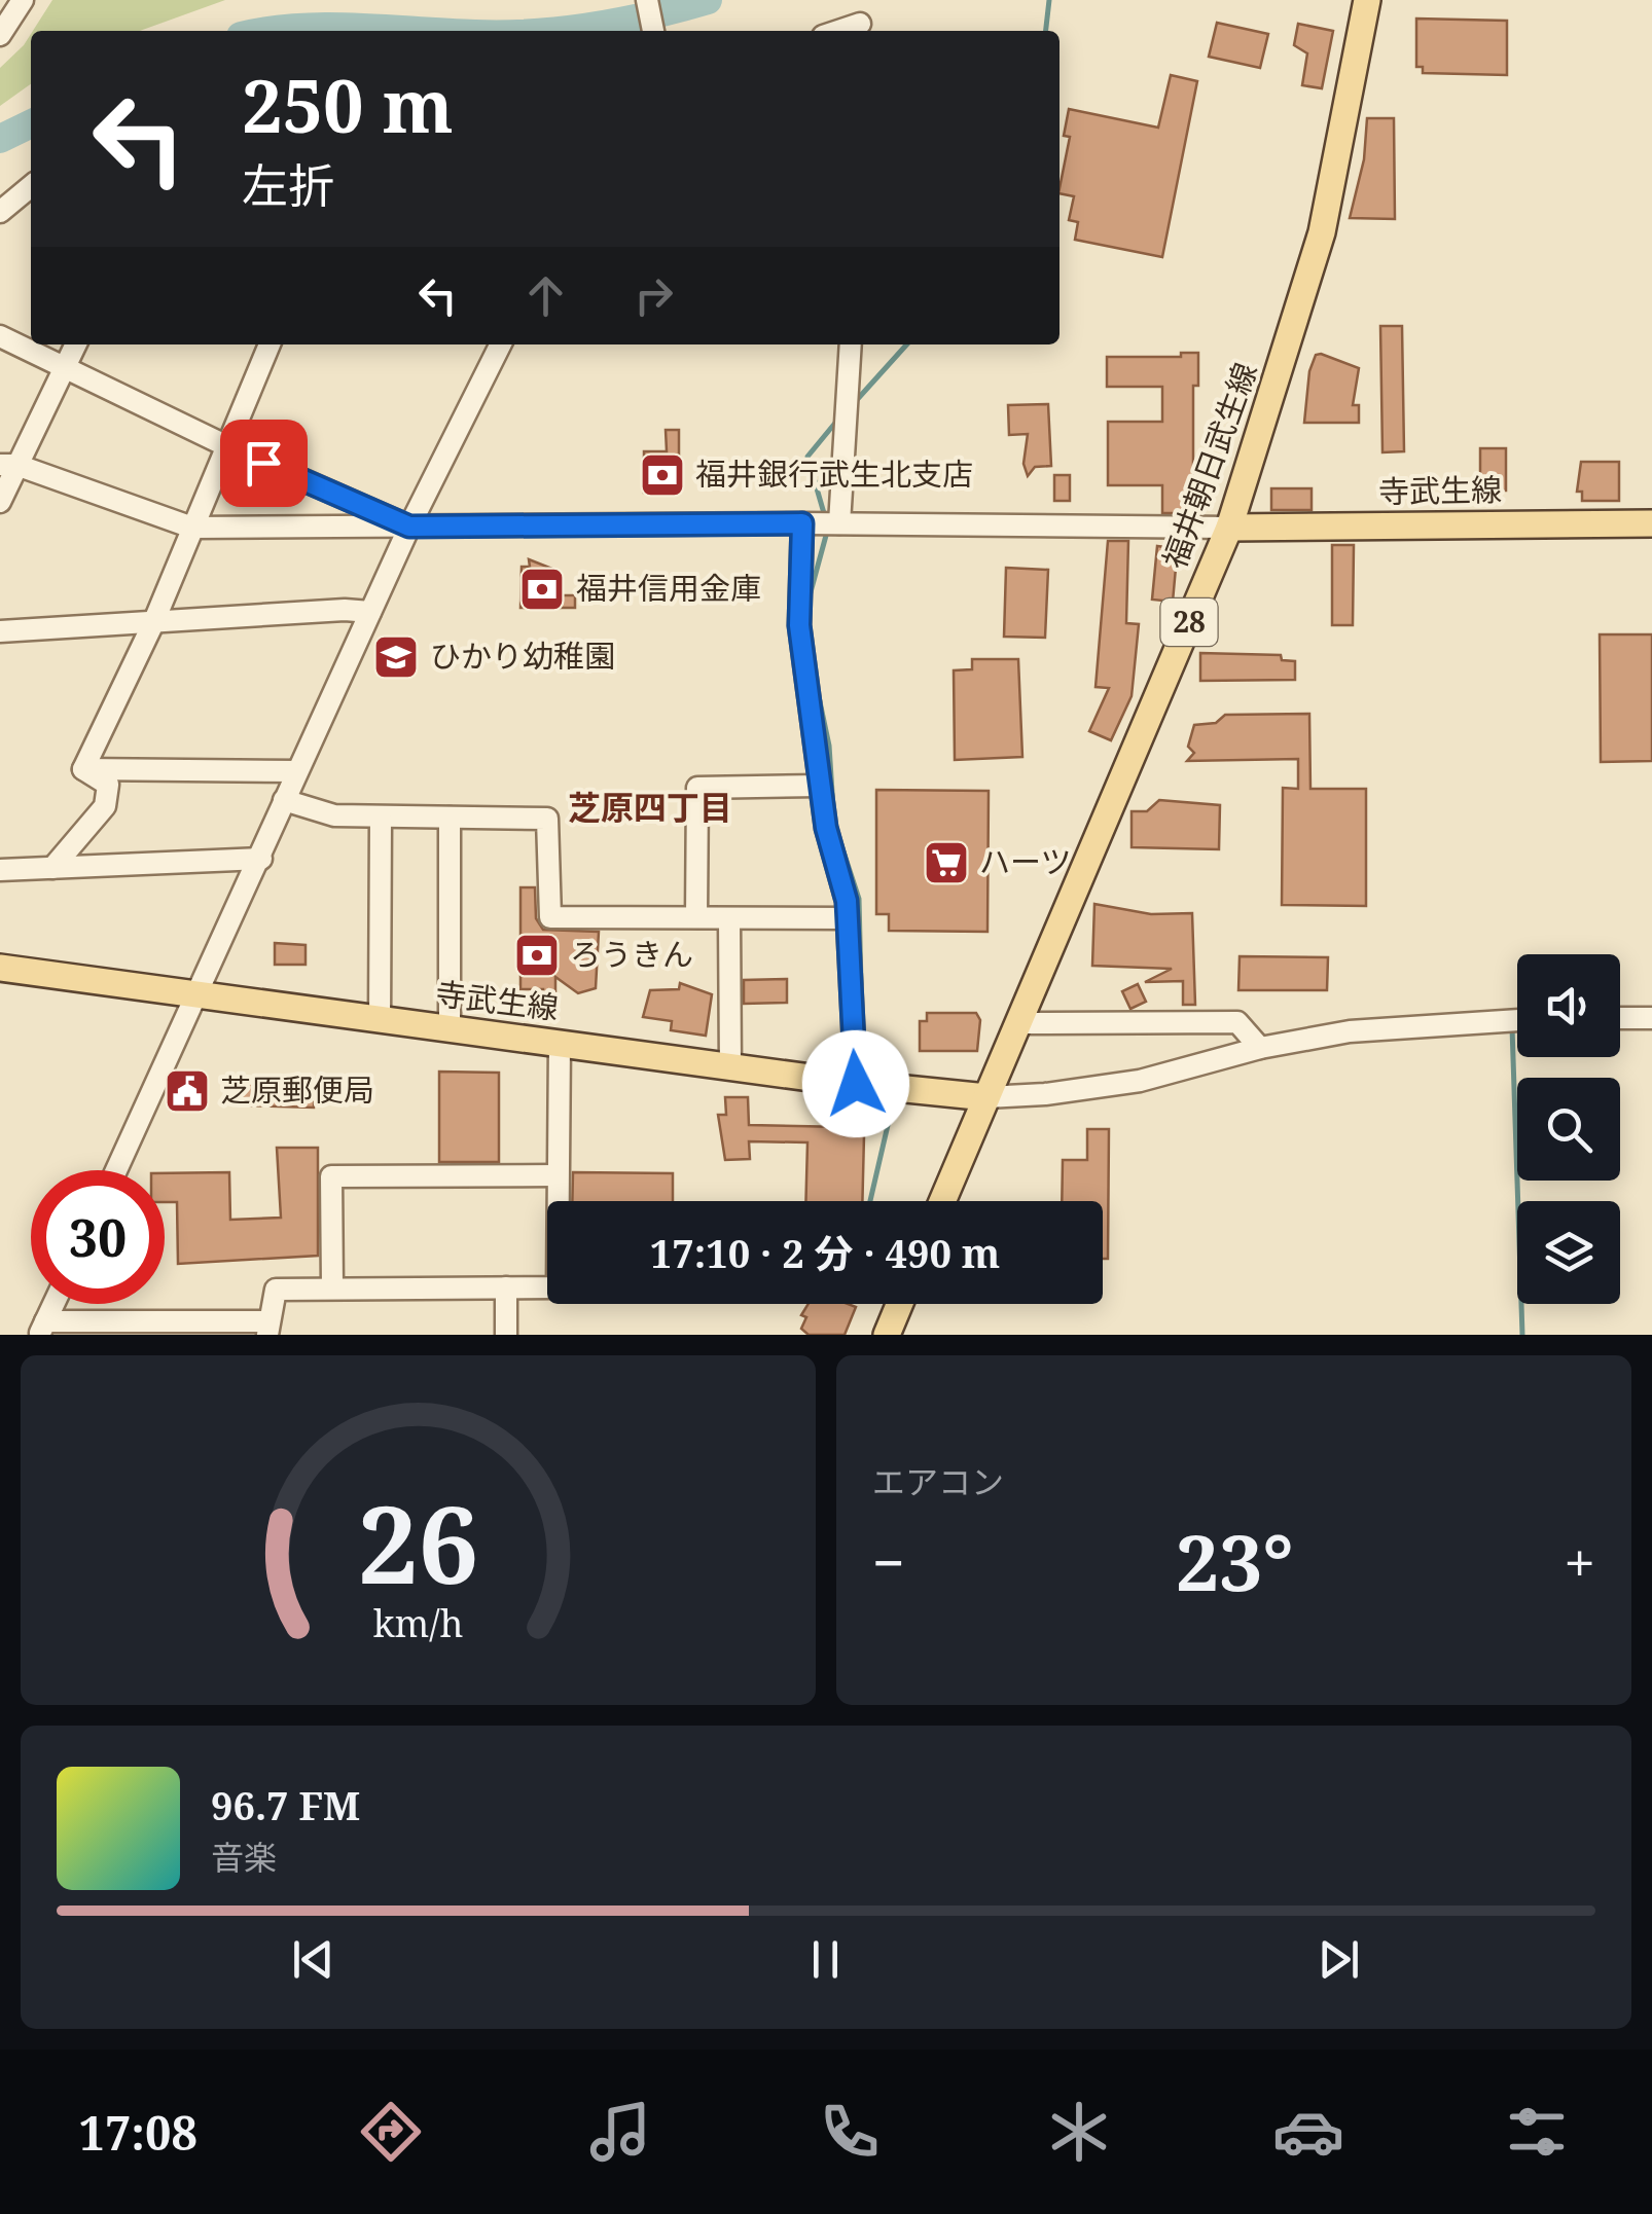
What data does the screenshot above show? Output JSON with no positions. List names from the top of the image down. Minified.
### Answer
{"streets":{"main road":["福井朝日武生線","寺武生線","28"]},"crossings":[["福井朝日武生線","寺武生線"]],"districts":["芝原四丁目"],"places":{"bank":["福井銀行武生北支店","福井信用金庫","ろうきん"],"school or university":["ひかり幼稚園"],"supermarket":["ハーツ"],"public building":["芝原郵便局"]},"page":{"turn":["250 m","左折"],"limit":"30","trip":"17:10 · 2 分 · 490 m","tile":"エアコン","heat":["−","23°","+"],"song":["96.7 FM","音楽"],"tabs":"17:08","gauge":["26","km/h"]}}
